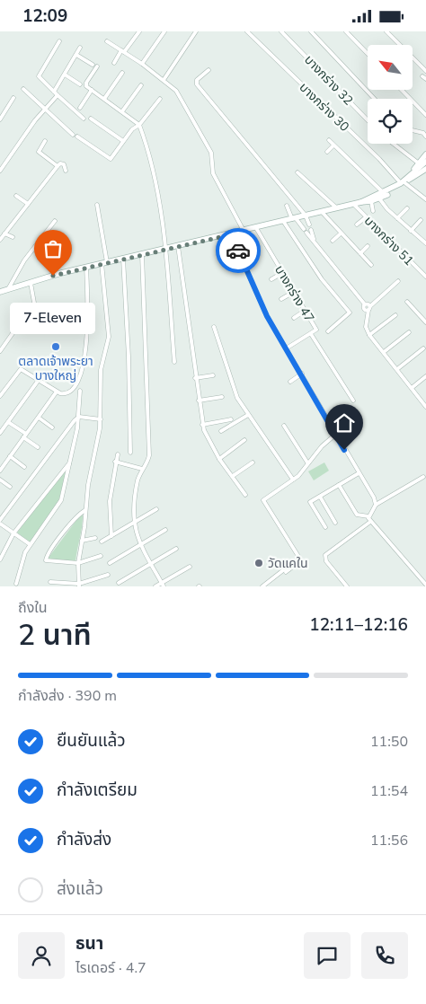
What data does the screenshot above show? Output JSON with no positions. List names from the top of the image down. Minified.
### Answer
{"streets":{"street":["บางกร่าง 32","บางกร่าง 30","บางกร่าง 51","บางกร่าง 47"]},"places":["7-Eleven","ตลาดเจ้าพระยา บางใหญ่","วัดแคใน"],"north":"top left","page":{"status":"12:09","bubble":"7-Eleven","heading":["2 นาที","ถึงใน","12:11–12:16"],"panel":["ธนา","ไรเดอร์ · 4.7"],"bar":"กำลังส่ง · 390 m","list":[["ยืนยันแล้ว","11:50"],["กำลังเตรียม","11:54"],["กำลังส่ง","11:56"],"ส่งแล้ว"]}}
